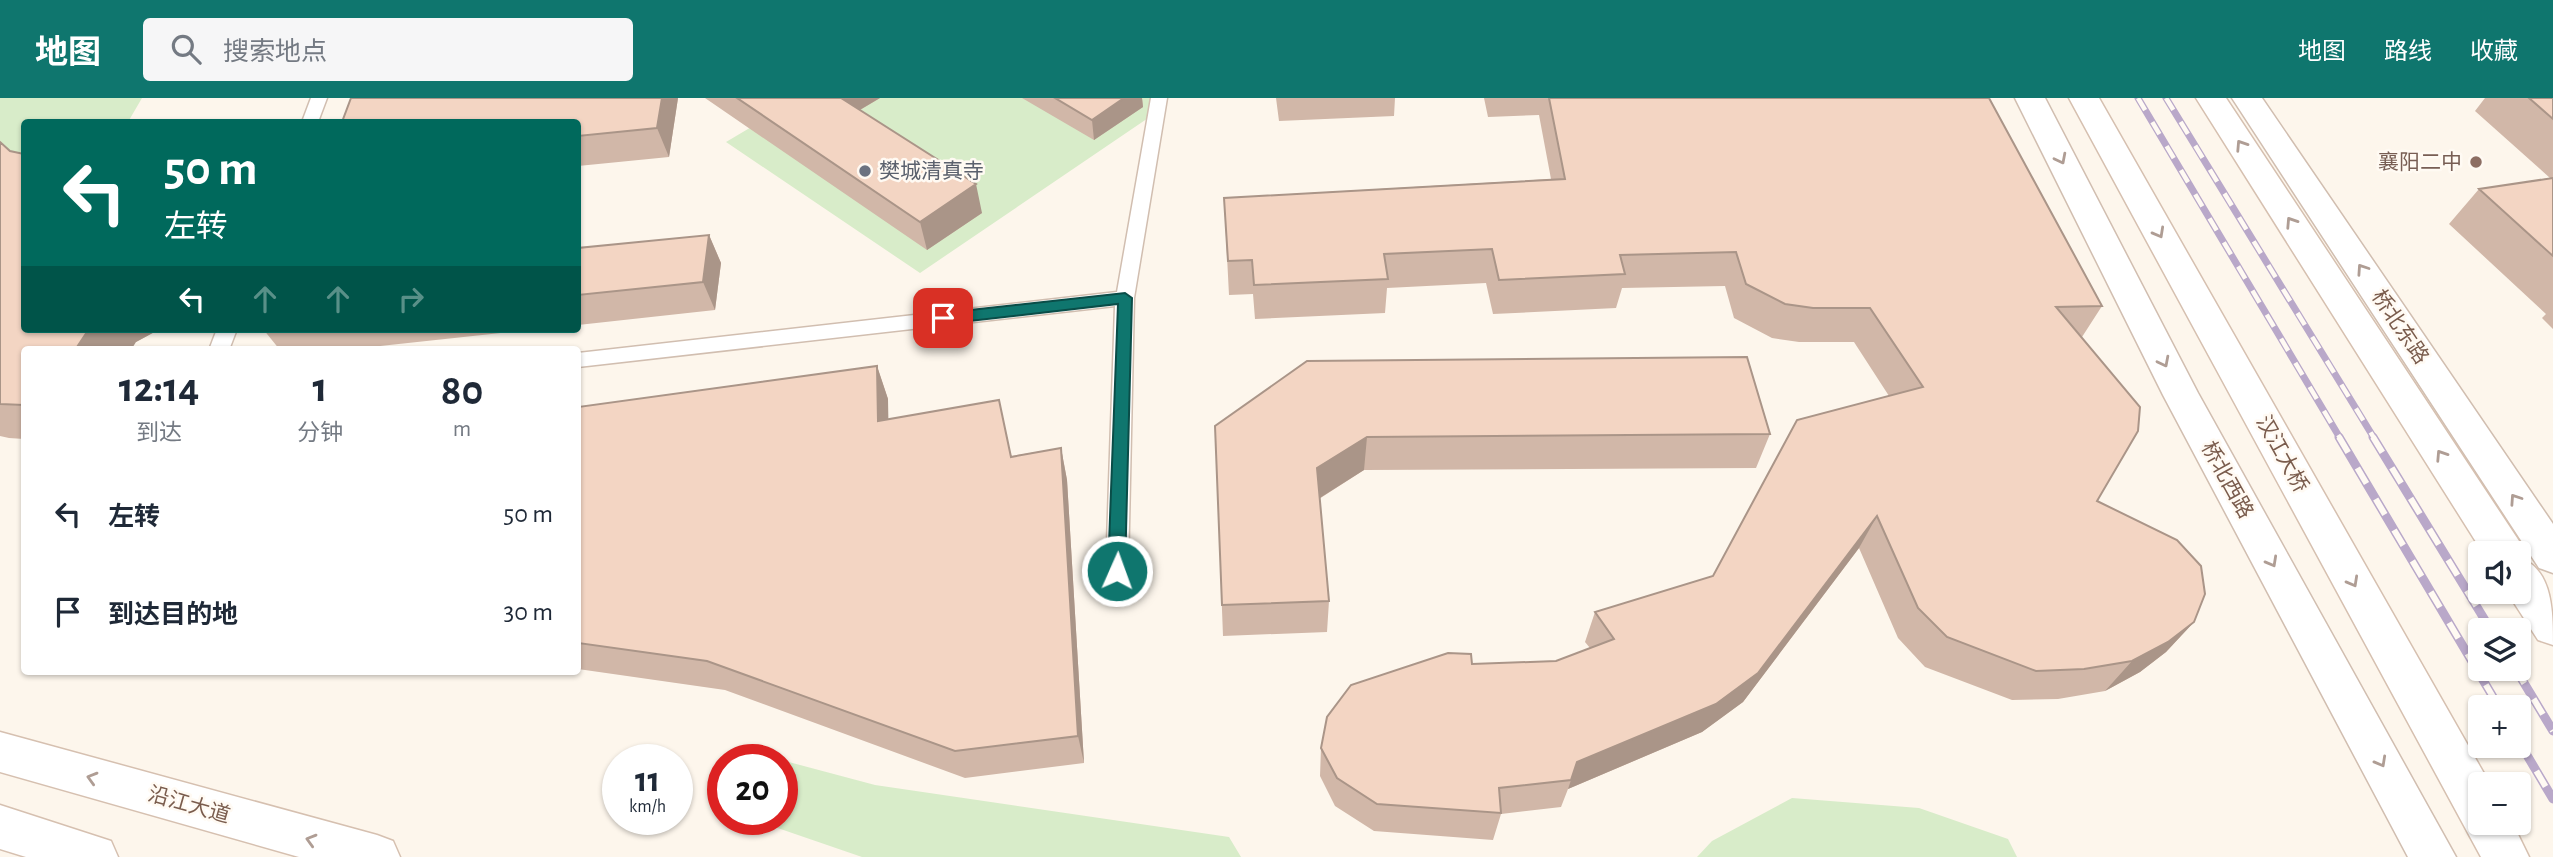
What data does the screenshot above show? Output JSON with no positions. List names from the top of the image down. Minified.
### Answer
{"streets":{"main road":["桥北东路","汉江大桥","桥北西路","沿江大道"]},"one_way":["沿江大道"],"places":["襄阳二中","樊城清真寺"],"page":{"header":"地图","search":"搜索地点","nav":["地图","路线","收藏"],"turn":["50 m","左转"],"eta":["12:14","到达","1","分钟","80","m"],"list":[{"name":"左转","value":"50 m"},{"name":"到达目的地","value":"30 m"}],"map_buttons":["+","−"],"speed":"11 km/h","limit":"20"}}
